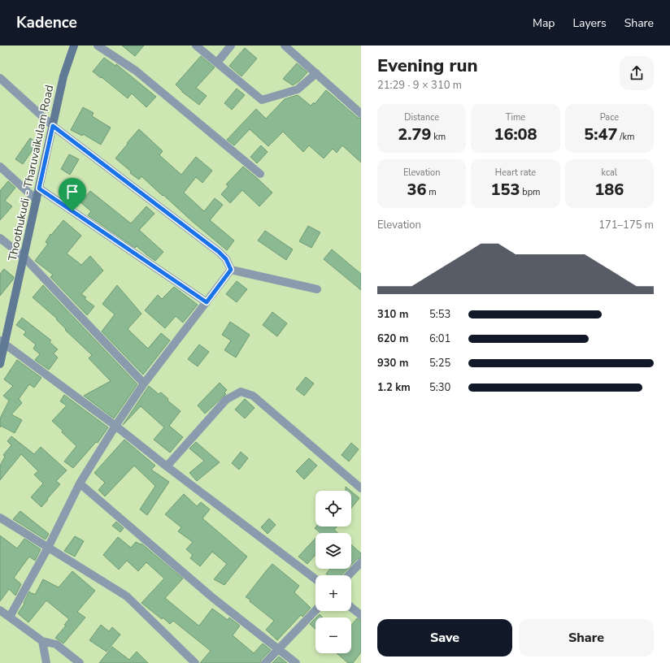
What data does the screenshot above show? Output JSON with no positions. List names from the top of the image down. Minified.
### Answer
{"streets":{"main road":["Thoothukudi - Tharuvaikulam Road"]},"page":{"header":"Kadence","nav":["Map","Layers","Share"],"heading":["Evening run","21:29 · 9 × 310 m"],"stats":[["Distance","2.79 km"],["Time","16:08"],["Pace","5:47 /km"],["Elevation","36 m"],["Heart rate","153 bpm"],["kcal","186"]],"chart":["Elevation","171–175 m"],"list":[{"name":"310 m","note":"5:53"},{"name":"620 m","note":"6:01"},{"name":"930 m","note":"5:25"},{"name":"1.2 km","note":"5:30"}],"map_buttons":["+","−"],"buttons":["Save","Share"]}}
